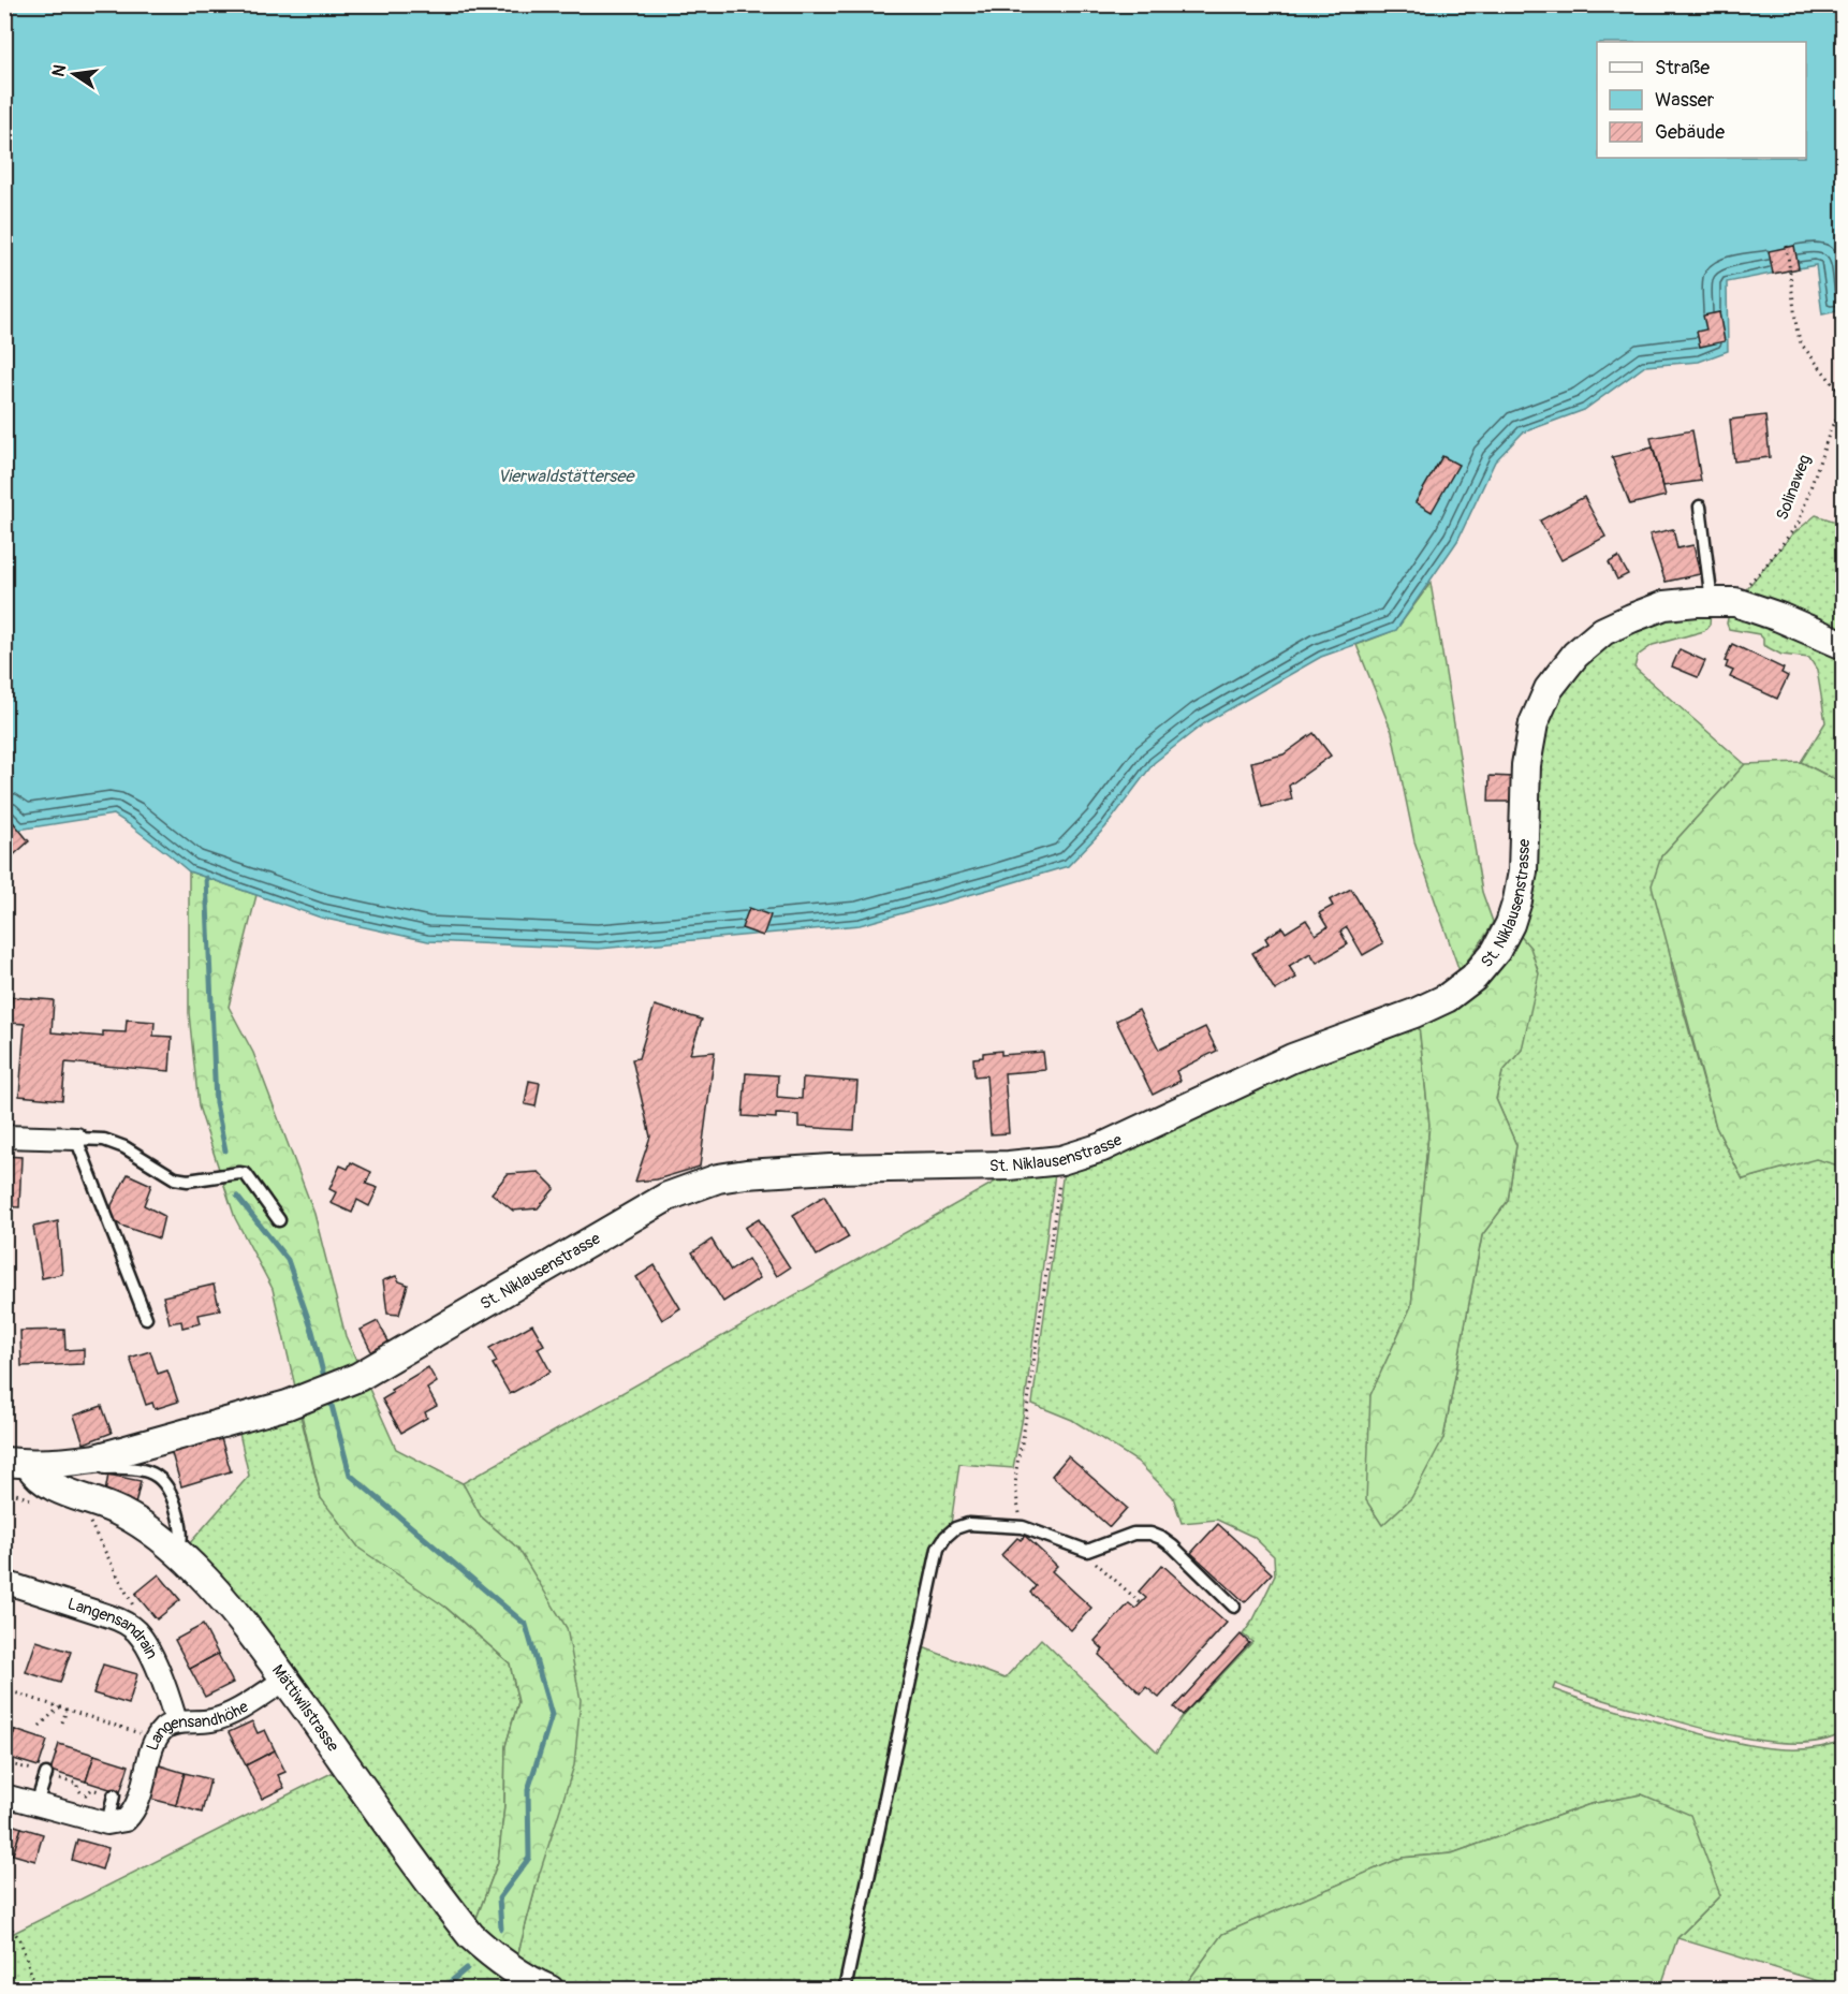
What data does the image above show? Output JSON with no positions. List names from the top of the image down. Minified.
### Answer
{"streets":{"street":["St. Niklausenstrasse","Langensandrain","Mättiwilstrasse","Langensandhöhe"],"path":["Solinaweg"]},"crossings":[["Solinaweg","St. Niklausenstrasse"],["St. Niklausenstrasse","Mättiwilstrasse"],["Langensandrain","Langensandhöhe"],["Mättiwilstrasse","Langensandhöhe"]],"water":["Vierwaldstättersee"],"legend":["Straße","Wasser","Gebäude"],"north":"left"}
